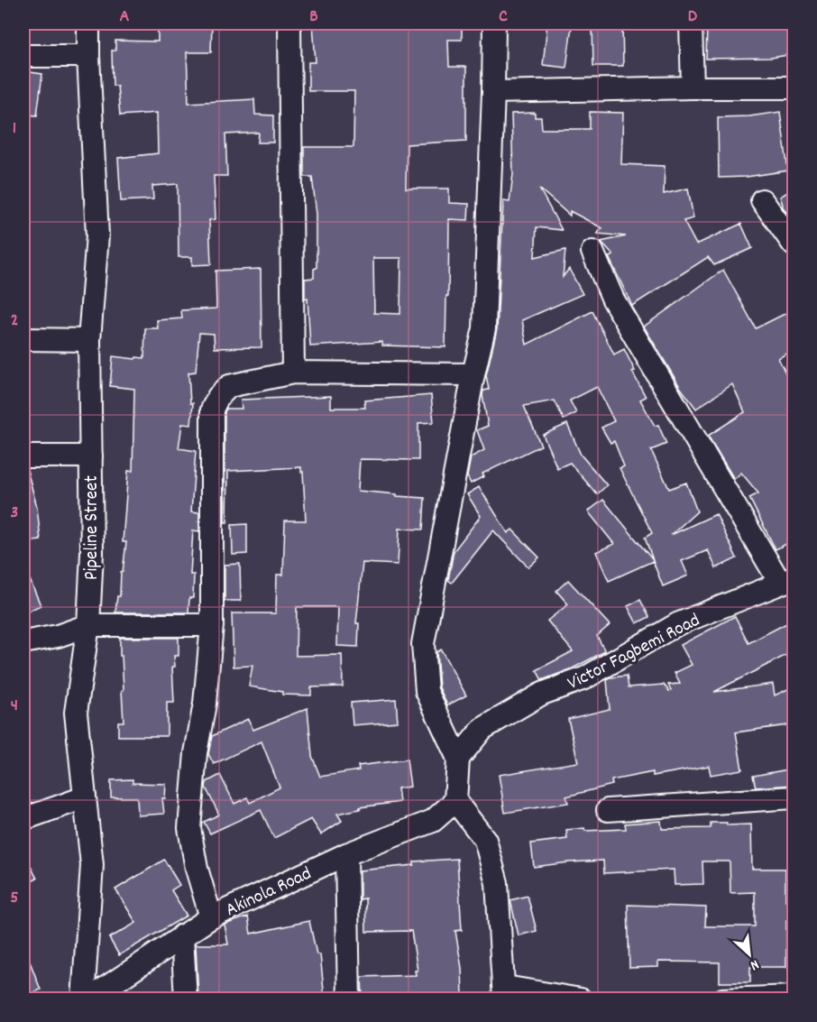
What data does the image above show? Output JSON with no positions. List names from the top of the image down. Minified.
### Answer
{"streets":{"street":["Pipeline Street","Victor Fagbemi Road","Akinola Road"]},"north":"bottom right","grid":{"columns":["A","B","C","D"],"rows":["1","2","3","4","5"]}}
